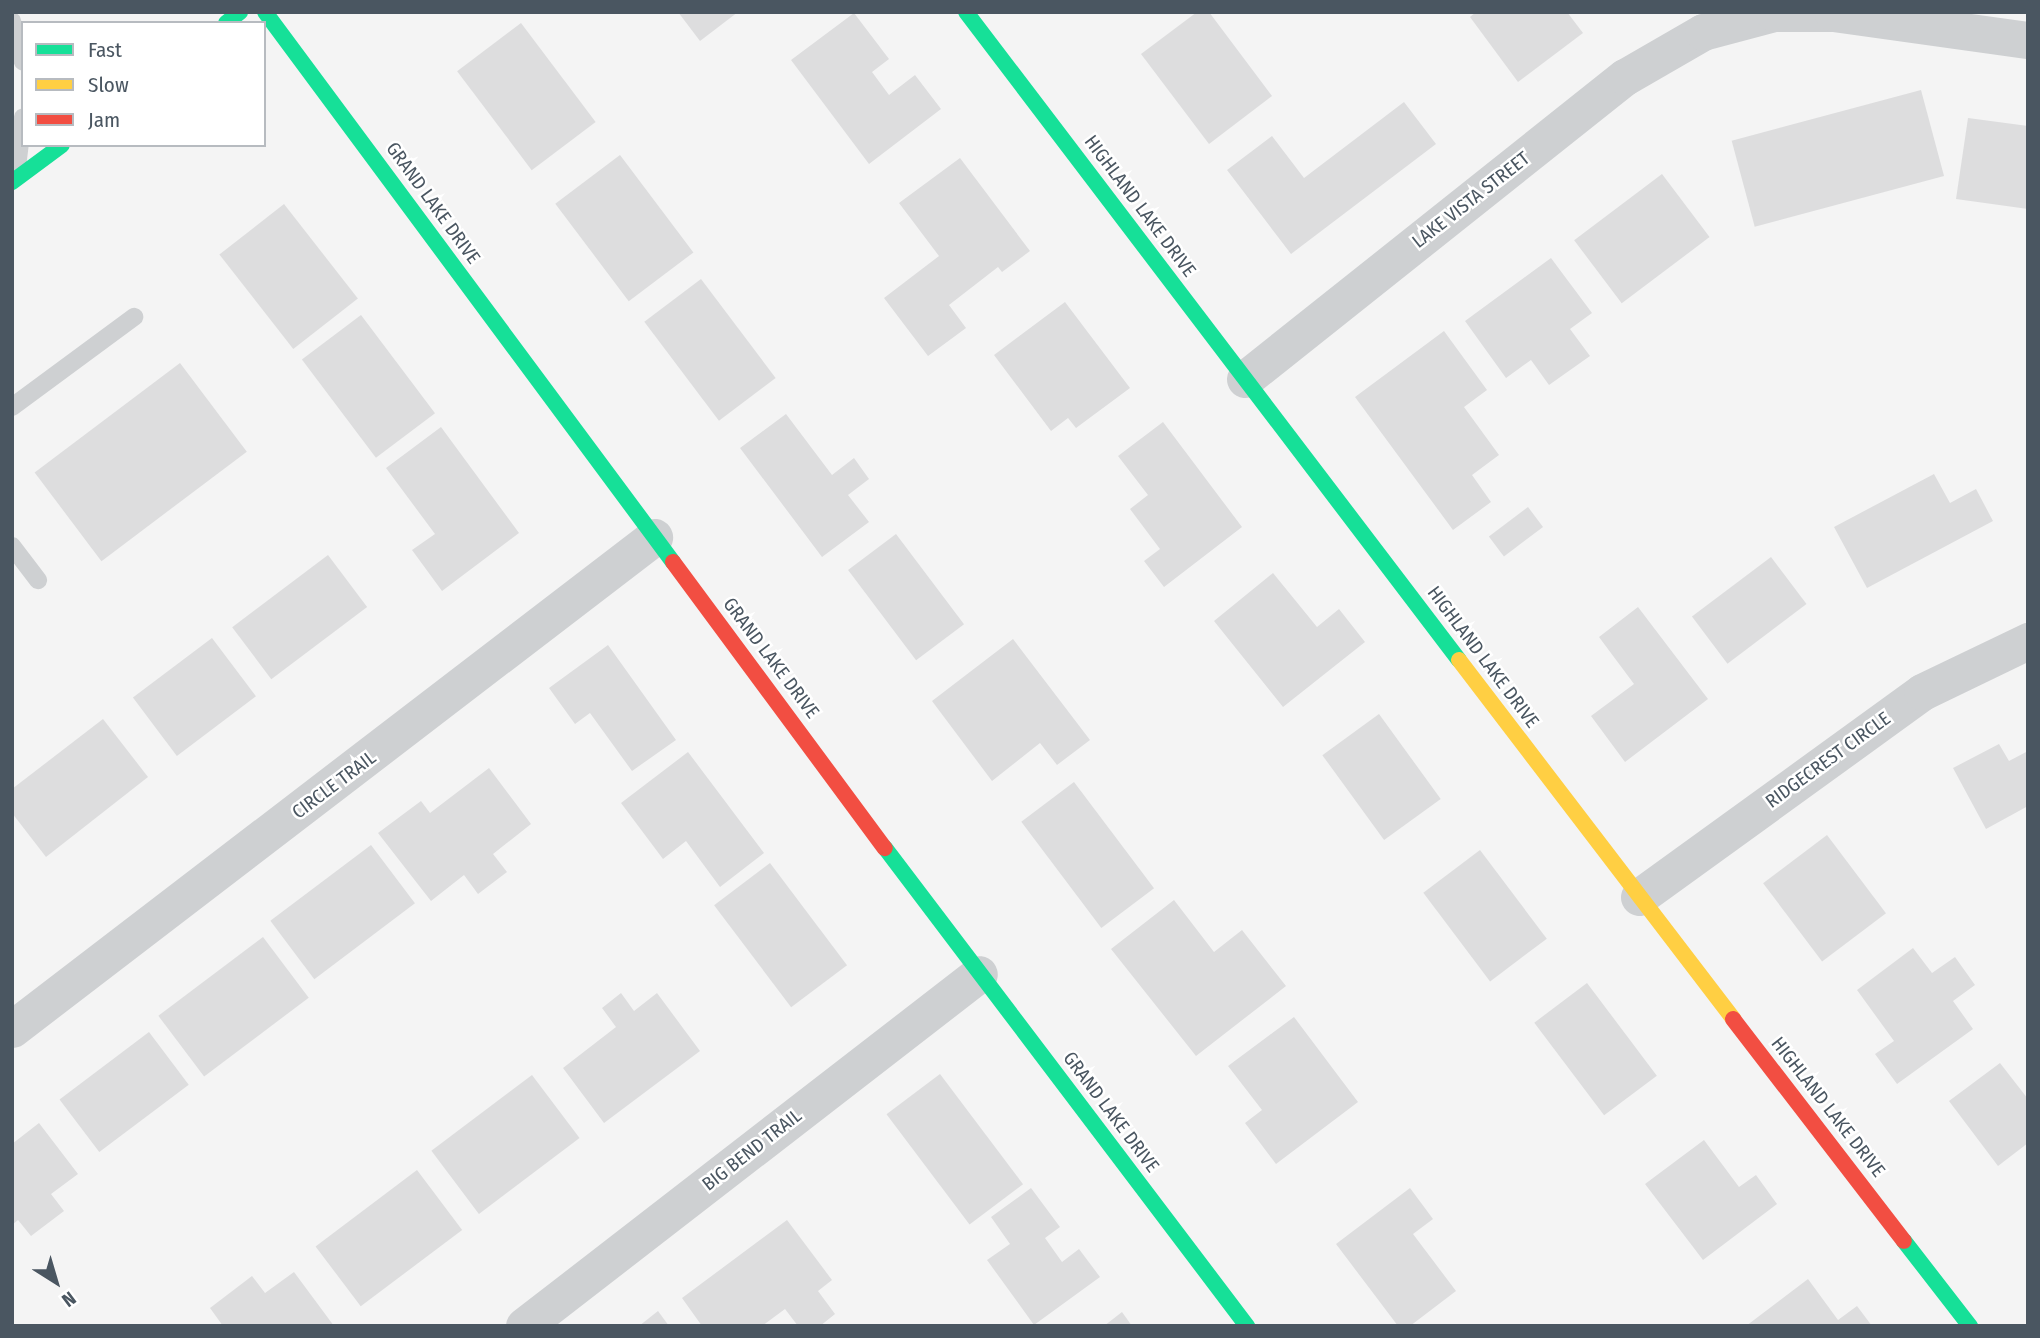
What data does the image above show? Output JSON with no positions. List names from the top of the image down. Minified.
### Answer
{"streets":{"street":["LAKE VISTA STREET","GRAND LAKE DRIVE","HIGHLAND LAKE DRIVE","RIDGECREST CIRCLE","CIRCLE TRAIL","BIG BEND TRAIL"]},"crossings":[["LAKE VISTA STREET","HIGHLAND LAKE DRIVE"],["GRAND LAKE DRIVE","CIRCLE TRAIL"],["GRAND LAKE DRIVE","BIG BEND TRAIL"],["HIGHLAND LAKE DRIVE","RIDGECREST CIRCLE"]],"legend":["Fast","Slow","Jam"],"north":"bottom right"}
